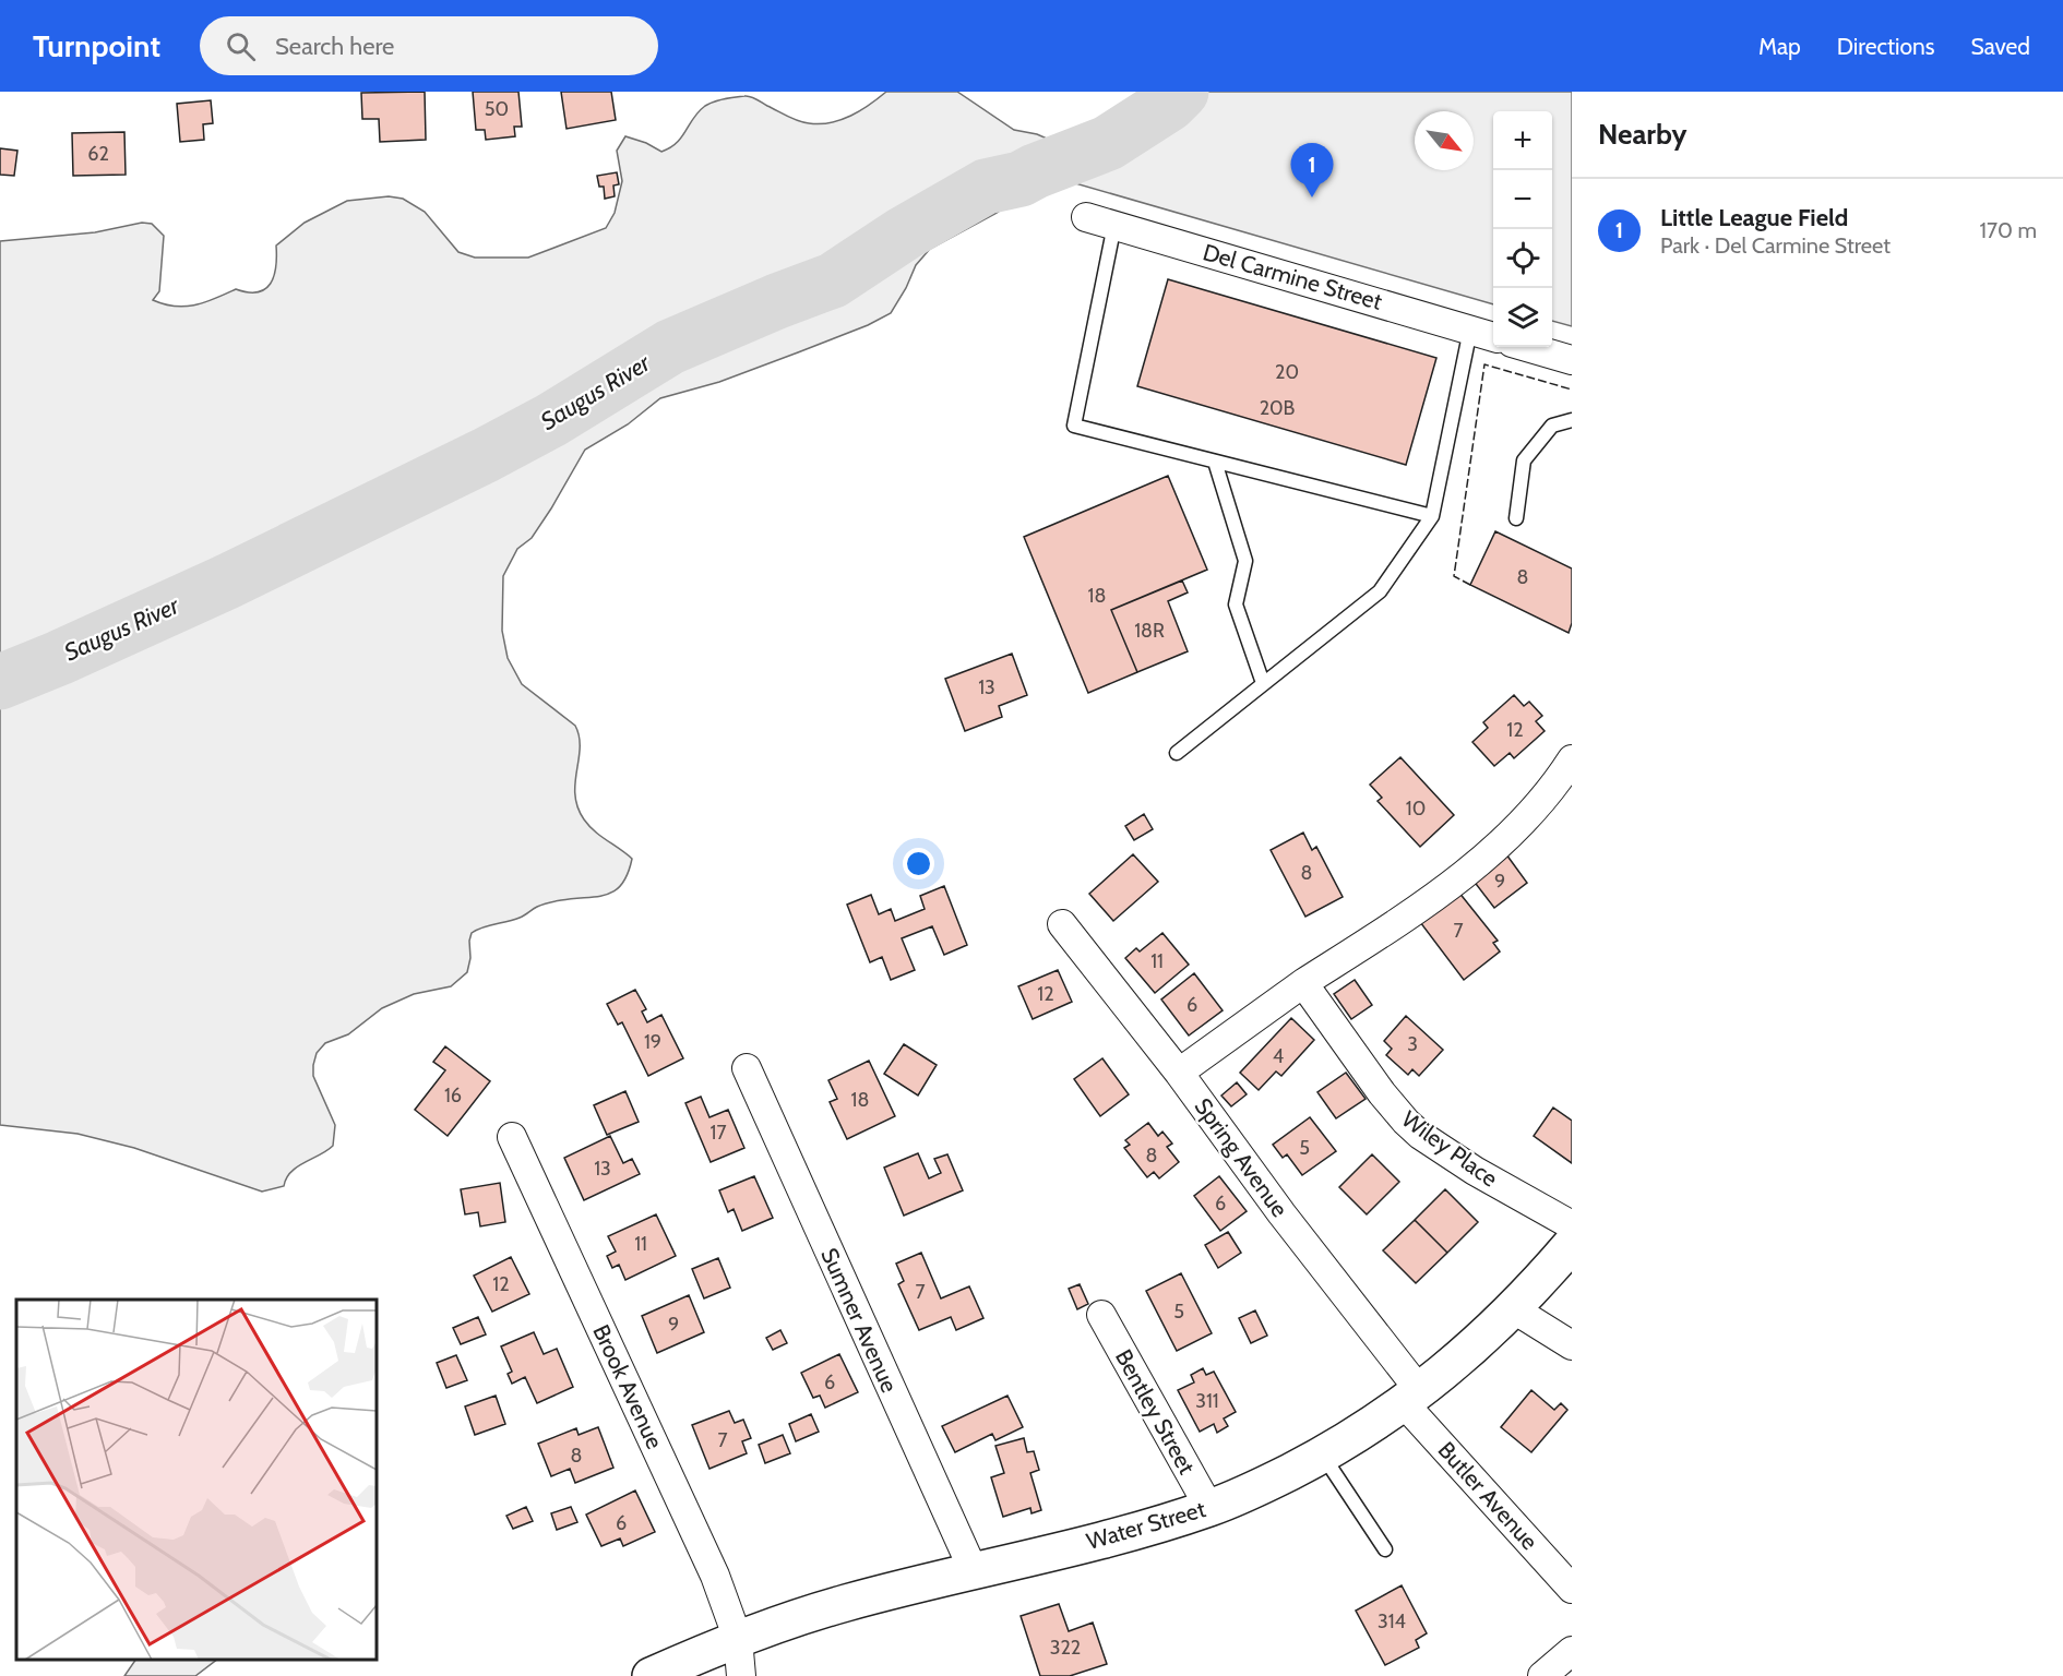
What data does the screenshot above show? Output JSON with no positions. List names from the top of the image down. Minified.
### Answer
{"streets":{"main road":["Water Street"],"street":["Del Carmine Street","Wiley Place","Spring Avenue","Sumner Avenue","Brook Avenue","Bentley Street","Butler Avenue"]},"crossings":[["Spring Avenue","Butler Avenue"],["Spring Avenue","Water Street"],["Sumner Avenue","Water Street"],["Brook Avenue","Water Street"],["Bentley Street","Water Street"],["Butler Avenue","Water Street"]],"water":["Saugus River"],"house_numbers":["50","62","20","20B","8","18","18R","13","12","10","8","9","7","11","12","6","19","3","4","16","18","17","5","8","13","6","11","12","7","5","9","6","311","7","8","6","314","322"],"north":"bottom right","page":{"header":"Turnpoint","search":"Search here","nav":["Map","Directions","Saved"],"heading":"Nearby","map_buttons":["+","−"],"pins":"1","list":[{"mark":"1","name":"Little League Field","note":"Park · Del Carmine Street","value":"170 m"}]}}
